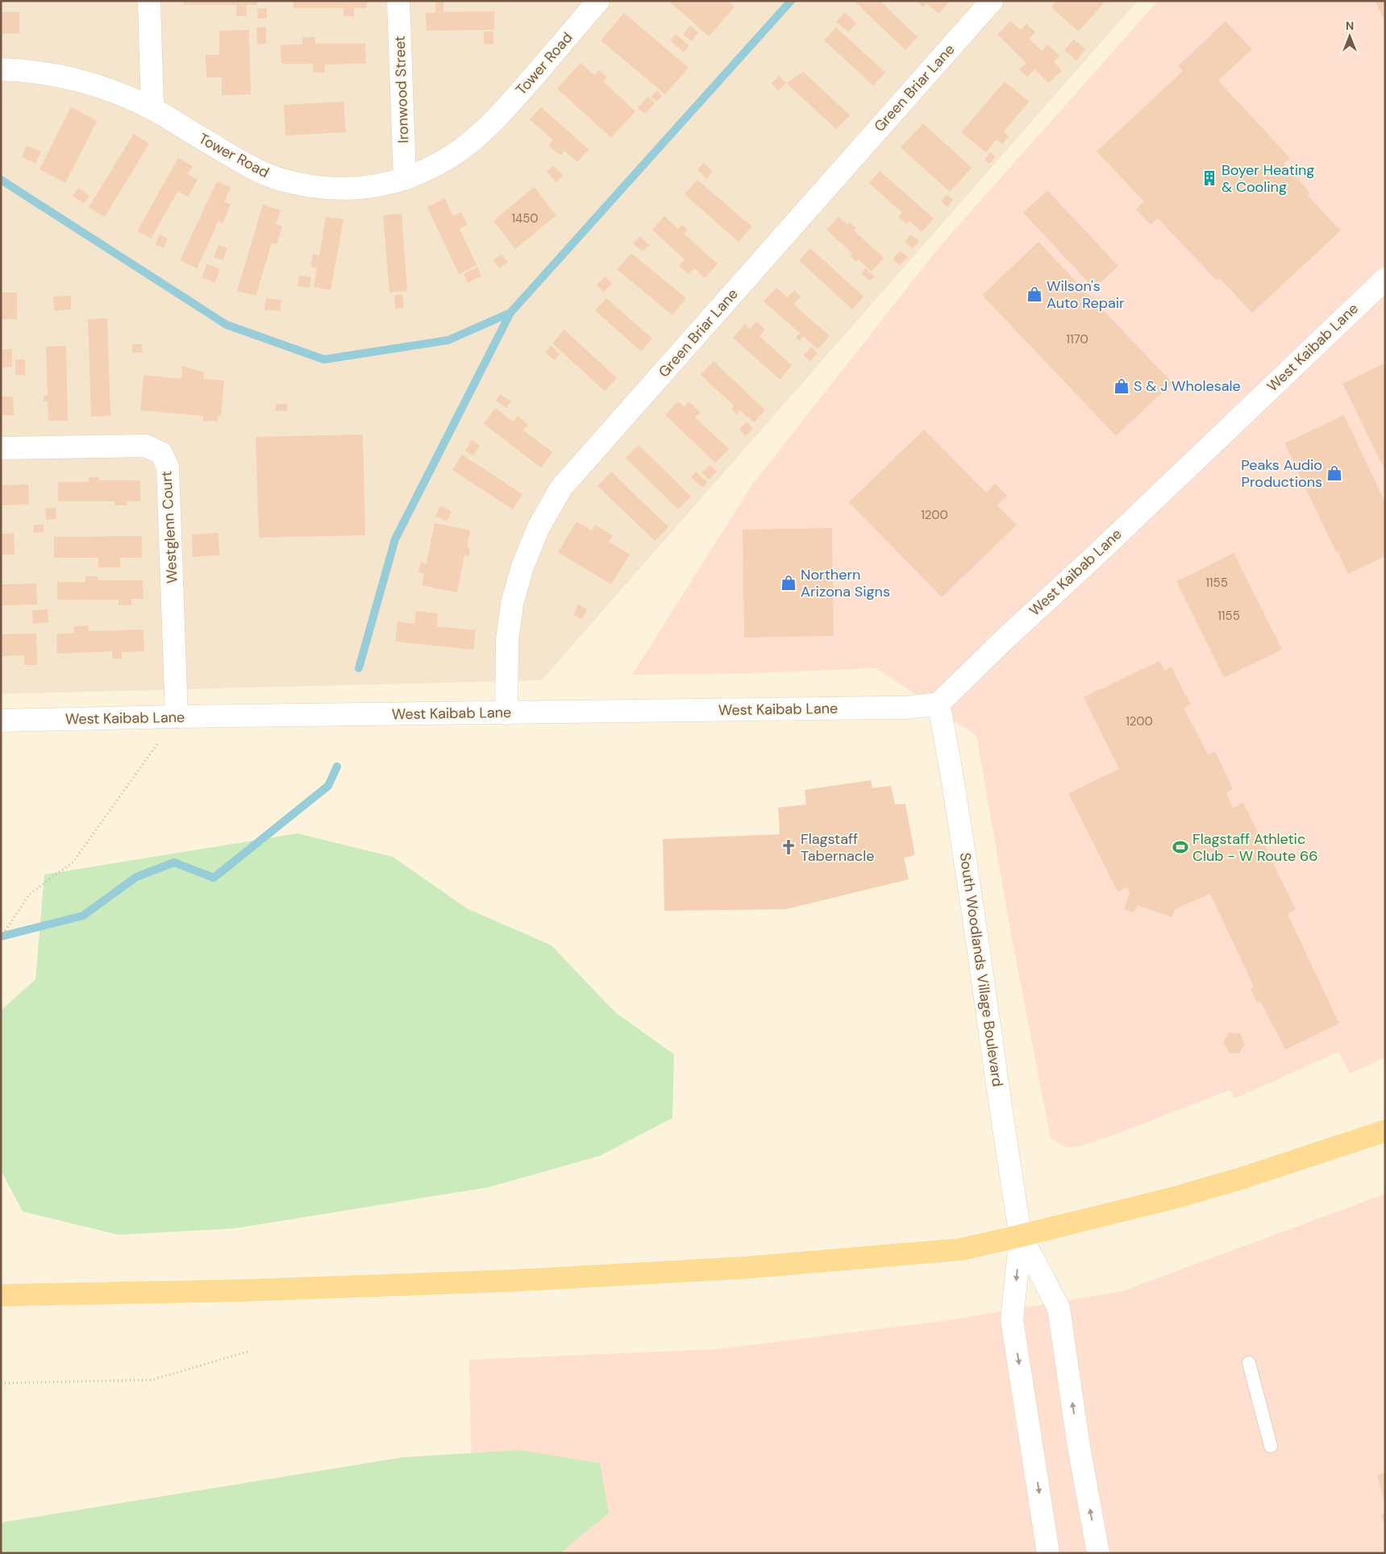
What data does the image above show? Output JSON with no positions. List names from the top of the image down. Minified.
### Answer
{"streets":{"street":["Tower Road","Green Briar Lane","Ironwood Street","West Kaibab Lane","Westglenn Court","South Woodlands Village Boulevard"]},"crossings":[["Tower Road","Ironwood Street"],["Green Briar Lane","West Kaibab Lane"],["West Kaibab Lane","Westglenn Court"],["West Kaibab Lane","South Woodlands Village Boulevard"]],"places":{"building":["Boyer Heating & Cooling"],"shop":["Wilson's Auto Repair","S & J Wholesale","Peaks Audio Productions","Northern Arizona Signs"],"church":["Flagstaff Tabernacle"],"sports":["Flagstaff Athletic Club - W Route 66"]},"house_numbers":["1450","1170","1200","1155","1155","1200"],"north":"top"}
